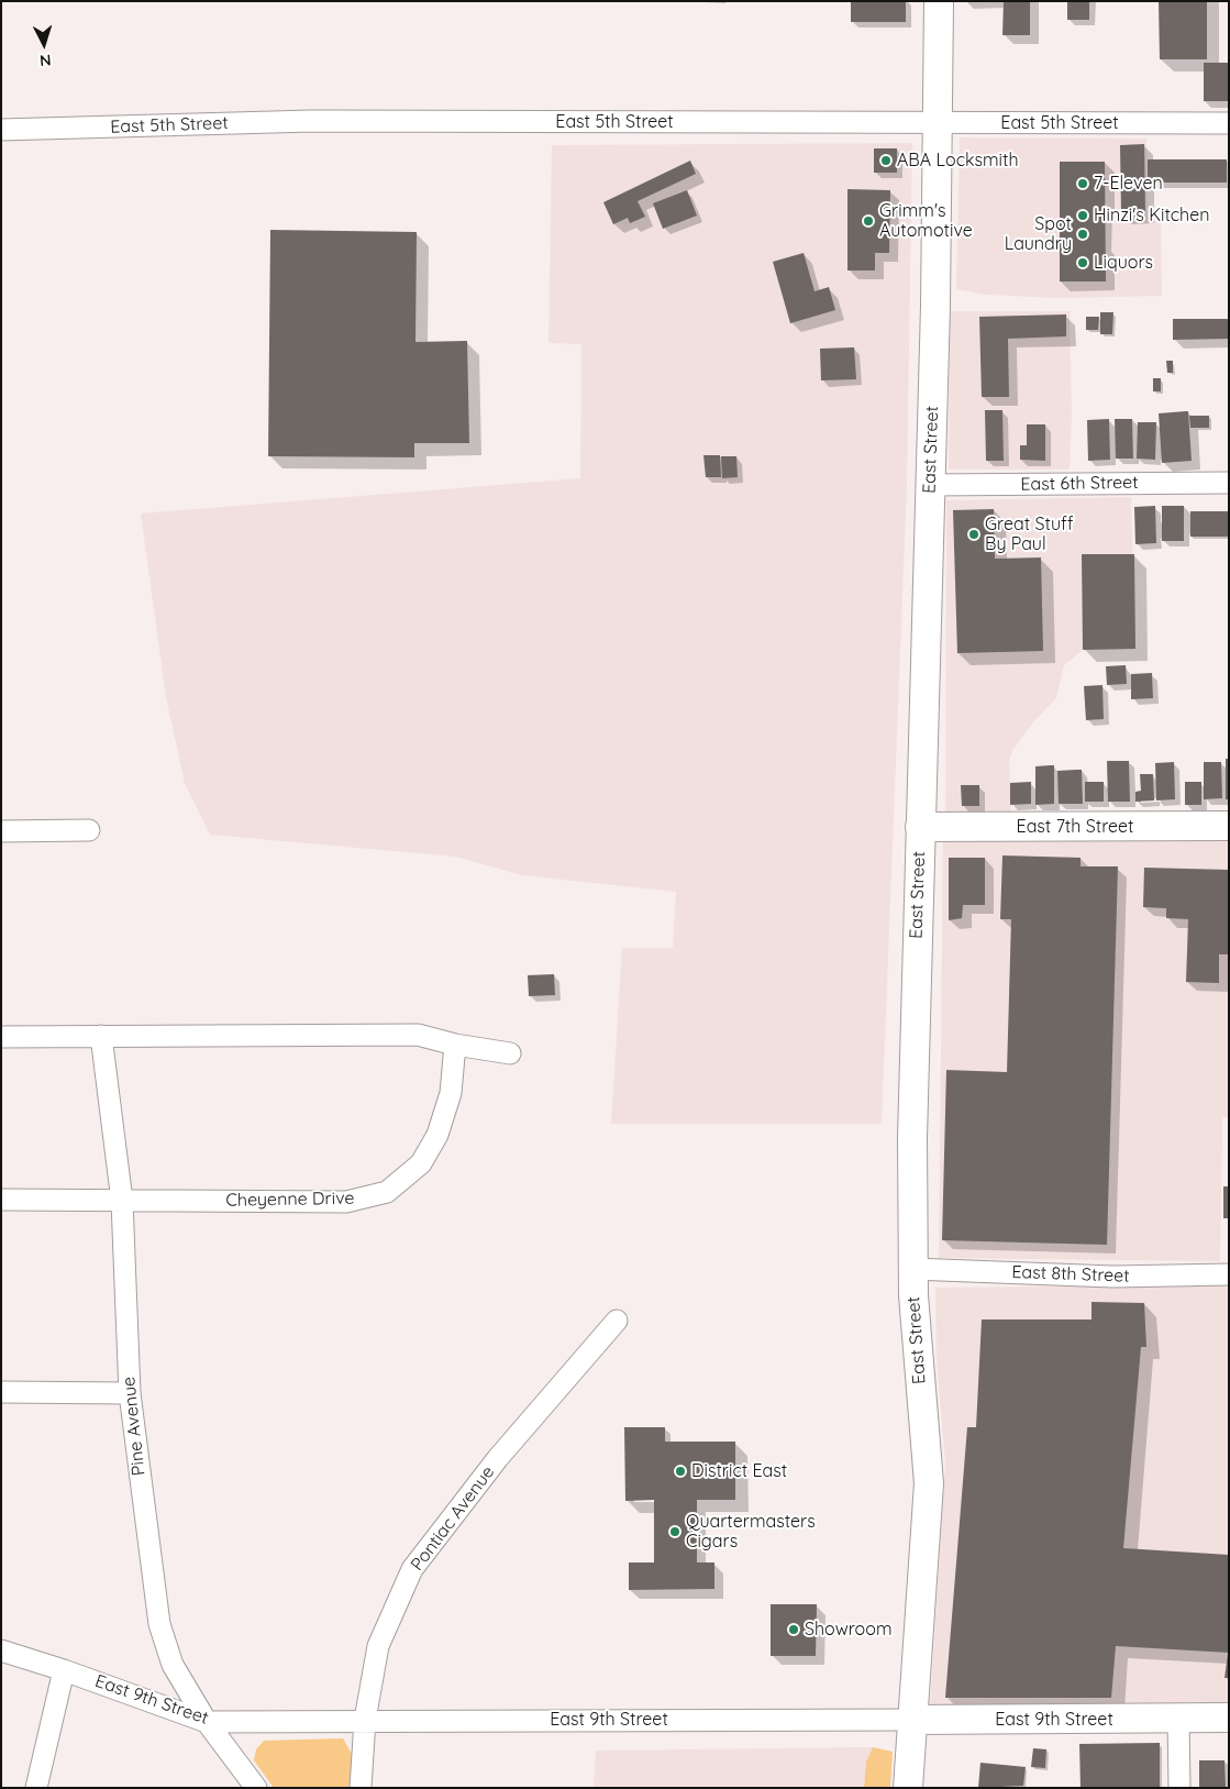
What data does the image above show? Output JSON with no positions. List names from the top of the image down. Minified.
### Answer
{"streets":{"main road":["East Street","East 7th Street","East 9th Street"],"street":["East 5th Street","East 6th Street","Cheyenne Drive","East 8th Street","Pine Avenue","Pontiac Avenue"]},"crossings":[["East 5th Street","East Street"],["East Street","East 6th Street"],["East Street","East 7th Street"],["East Street","East 8th Street"],["East Street","East 9th Street"],["Cheyenne Drive","Pine Avenue"],["Pine Avenue","East 9th Street"],["Pontiac Avenue","East 9th Street"]],"places":["ABA Locksmith","7-Eleven","Hinzi's Kitchen","Grimm's Automotive","Spot Laundry","Liquors","Great Stuff By Paul","District East","Quartermasters Cigars","Showroom"],"north":"bottom"}
